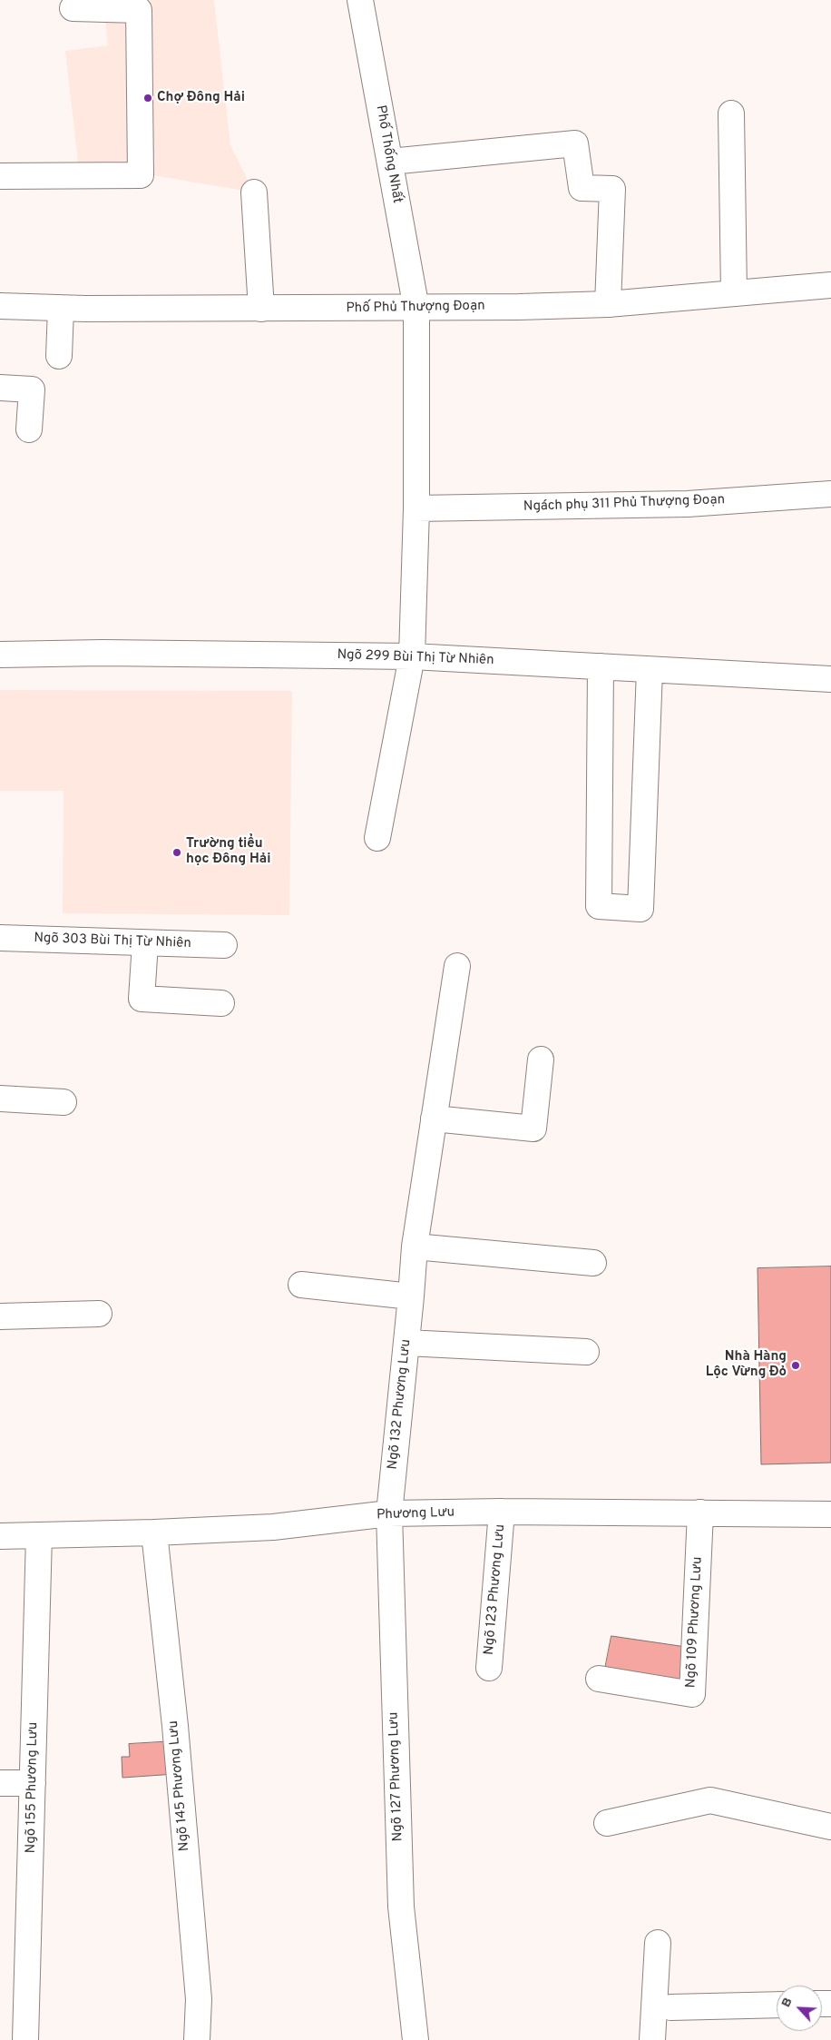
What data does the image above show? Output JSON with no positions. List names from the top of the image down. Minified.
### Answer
{"streets":{"street":["Phố Thống Nhất","Phố Phủ Thượng Đoạn","Ngách phụ 311 Phủ Thượng Đoạn","Ngõ 299 Bùi Thị Từ Nhiên","Ngõ 303 Bùi Thị Từ Nhiên","Ngõ 132 Phương Lưu","Phương Lưu","Ngõ 123 Phương Lưu","Ngõ 109 Phương Lưu","Ngõ 127 Phương Lưu","Ngõ 145 Phương Lưu","Ngõ 155 Phương Lưu"]},"crossings":[["Phố Thống Nhất","Phố Phủ Thượng Đoạn"],["Phố Thống Nhất","Ngách phụ 311 Phủ Thượng Đoạn"],["Phố Thống Nhất","Ngõ 299 Bùi Thị Từ Nhiên"],["Ngõ 132 Phương Lưu","Phương Lưu"],["Ngõ 132 Phương Lưu","Ngõ 127 Phương Lưu"],["Phương Lưu","Ngõ 123 Phương Lưu"],["Phương Lưu","Ngõ 109 Phương Lưu"],["Phương Lưu","Ngõ 127 Phương Lưu"],["Phương Lưu","Ngõ 145 Phương Lưu"],["Phương Lưu","Ngõ 155 Phương Lưu"]],"places":["Chợ Đông Hải","Trường tiểu học Đông Hải","Nhà Hàng Lộc Vừng Đỏ"],"north":"top left"}
